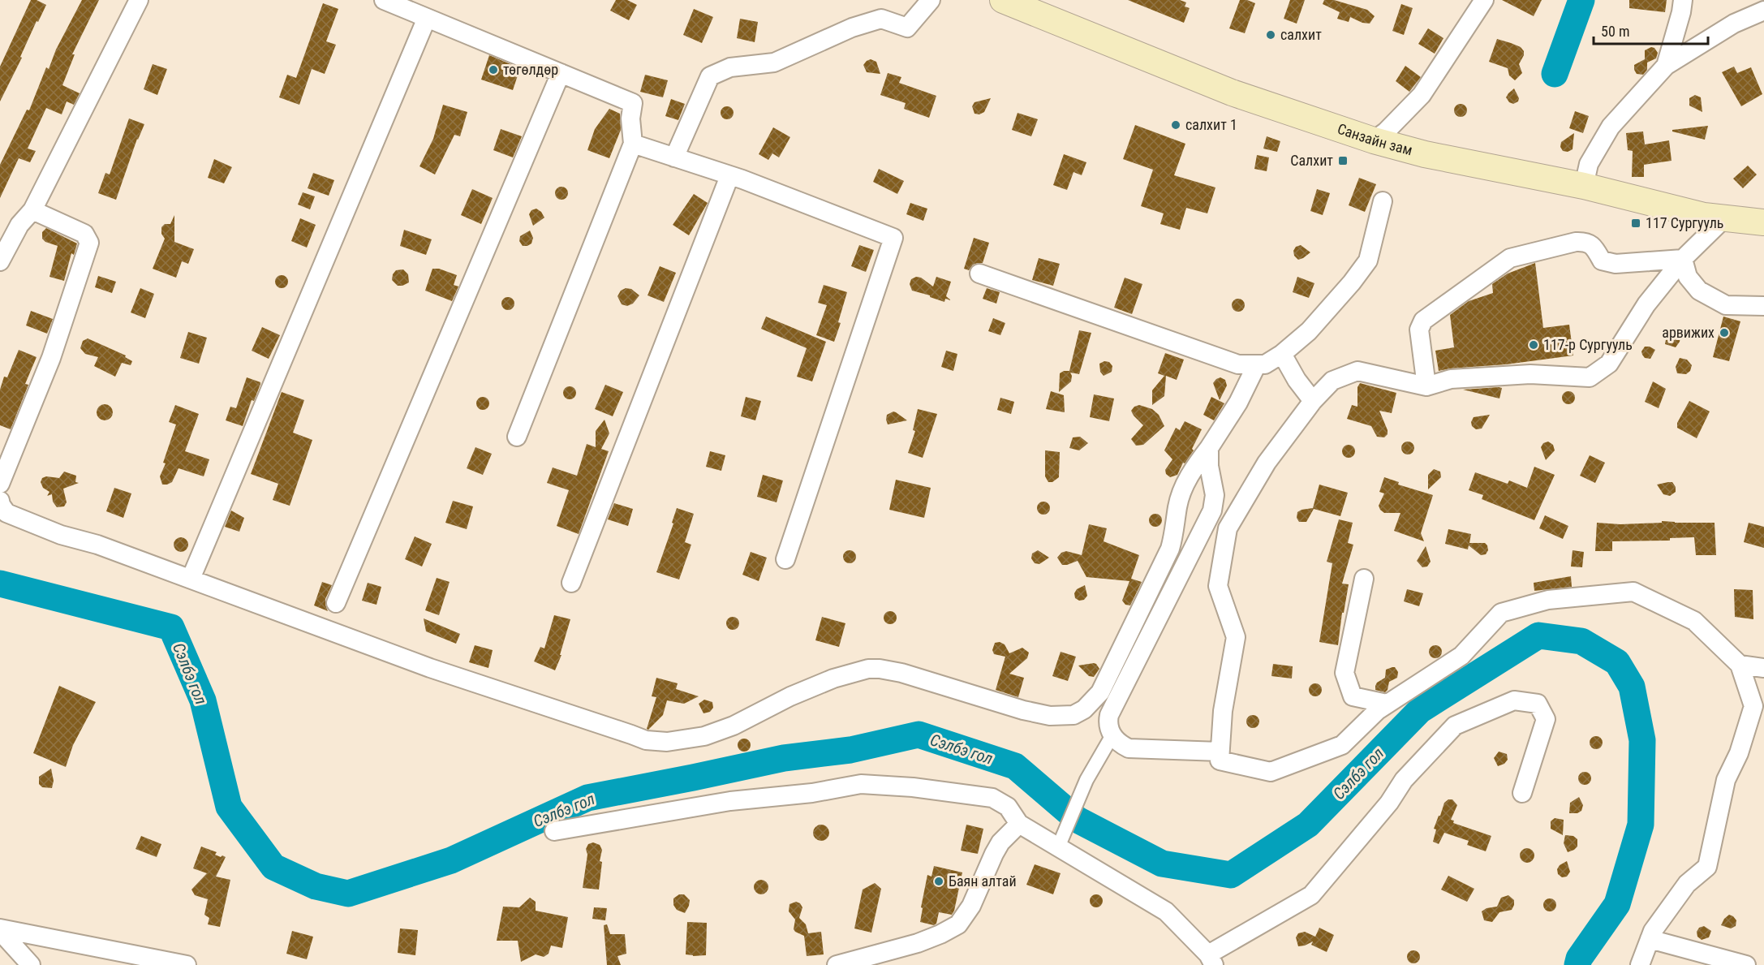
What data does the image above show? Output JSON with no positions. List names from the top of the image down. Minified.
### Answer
{"streets":{"main road":["Санзайн зам"]},"water":["Сэлбэ гол"],"places":{"other":["салхит","төгөлдөр","салхит 1","арвижих","117-р Сургууль","Баян алтай"],"transit":["Салхит","117 Сургууль"]},"scale_bar":"50 m"}
